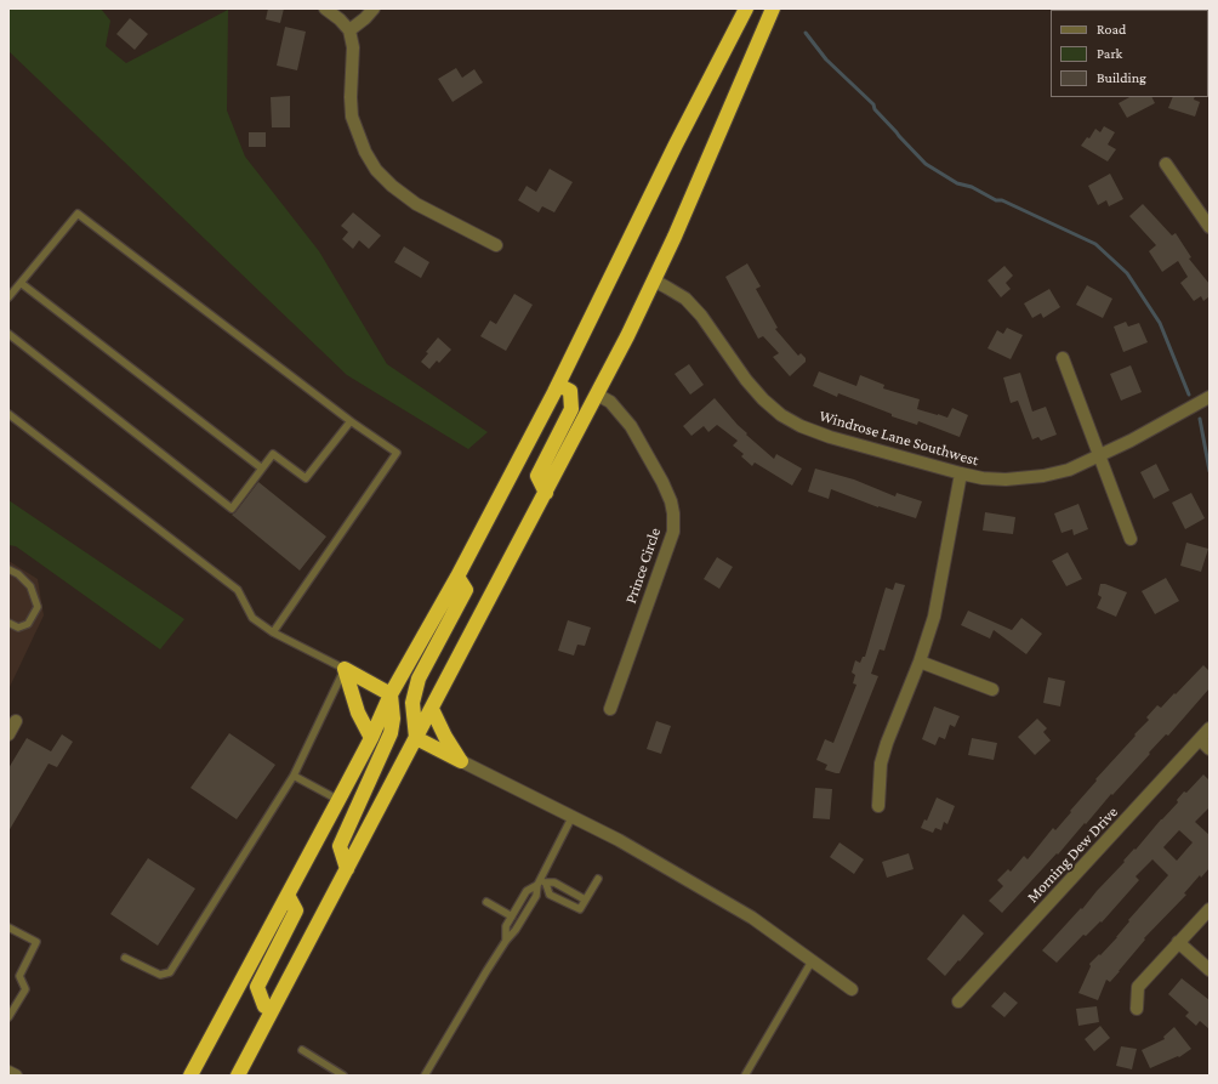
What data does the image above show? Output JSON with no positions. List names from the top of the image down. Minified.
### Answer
{"streets":{"street":["Windrose Lane Southwest","Prince Circle","Morning Dew Drive"]},"legend":["Road","Park","Building"]}
